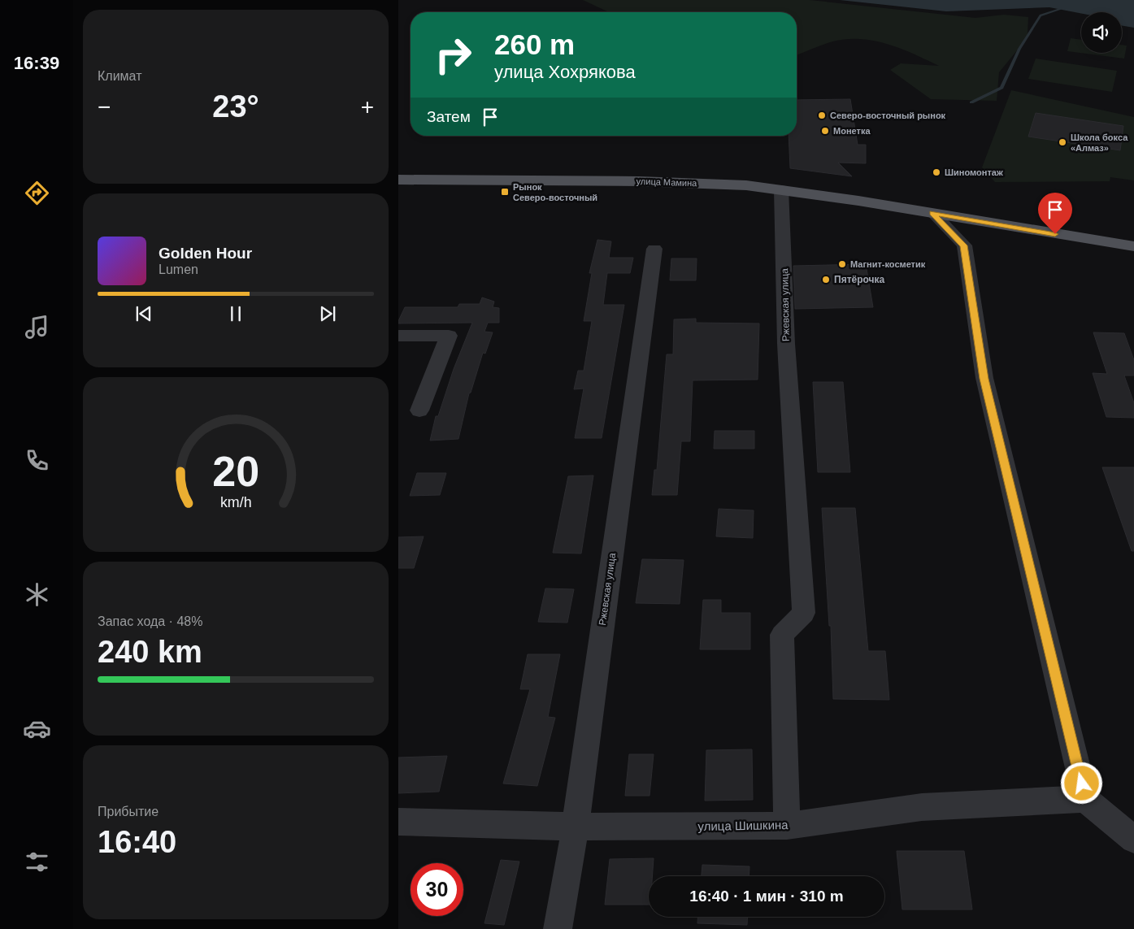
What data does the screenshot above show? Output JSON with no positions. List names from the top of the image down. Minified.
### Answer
{"streets":{"main road":["улица Мамина"],"street":["Ржевская улица","улица Шишкина"]},"crossings":[["улица Мамина","Ржевская улица"],["Ржевская улица","улица Шишкина"]],"places":{"other":["Северо-восточный рынок","Монетка","Школа бокса «Алмаз»","Шиномонтаж","Магнит-косметик","Пятёрочка"],"transit":["Рынок Северо-восточный"]},"page":{"tabs":"16:39","tile":["Климат",["Запас хода · 48%","240 km"],["Прибытие","16:40"]],"turn":["260 m","улица Хохрякова"],"heat":["−","23°","+"],"then":"Затем","song":["Golden Hour","Lumen"],"limit":"30","trip":"16:40 · 1 мин · 310 m","gauge":["20","km/h"]}}
